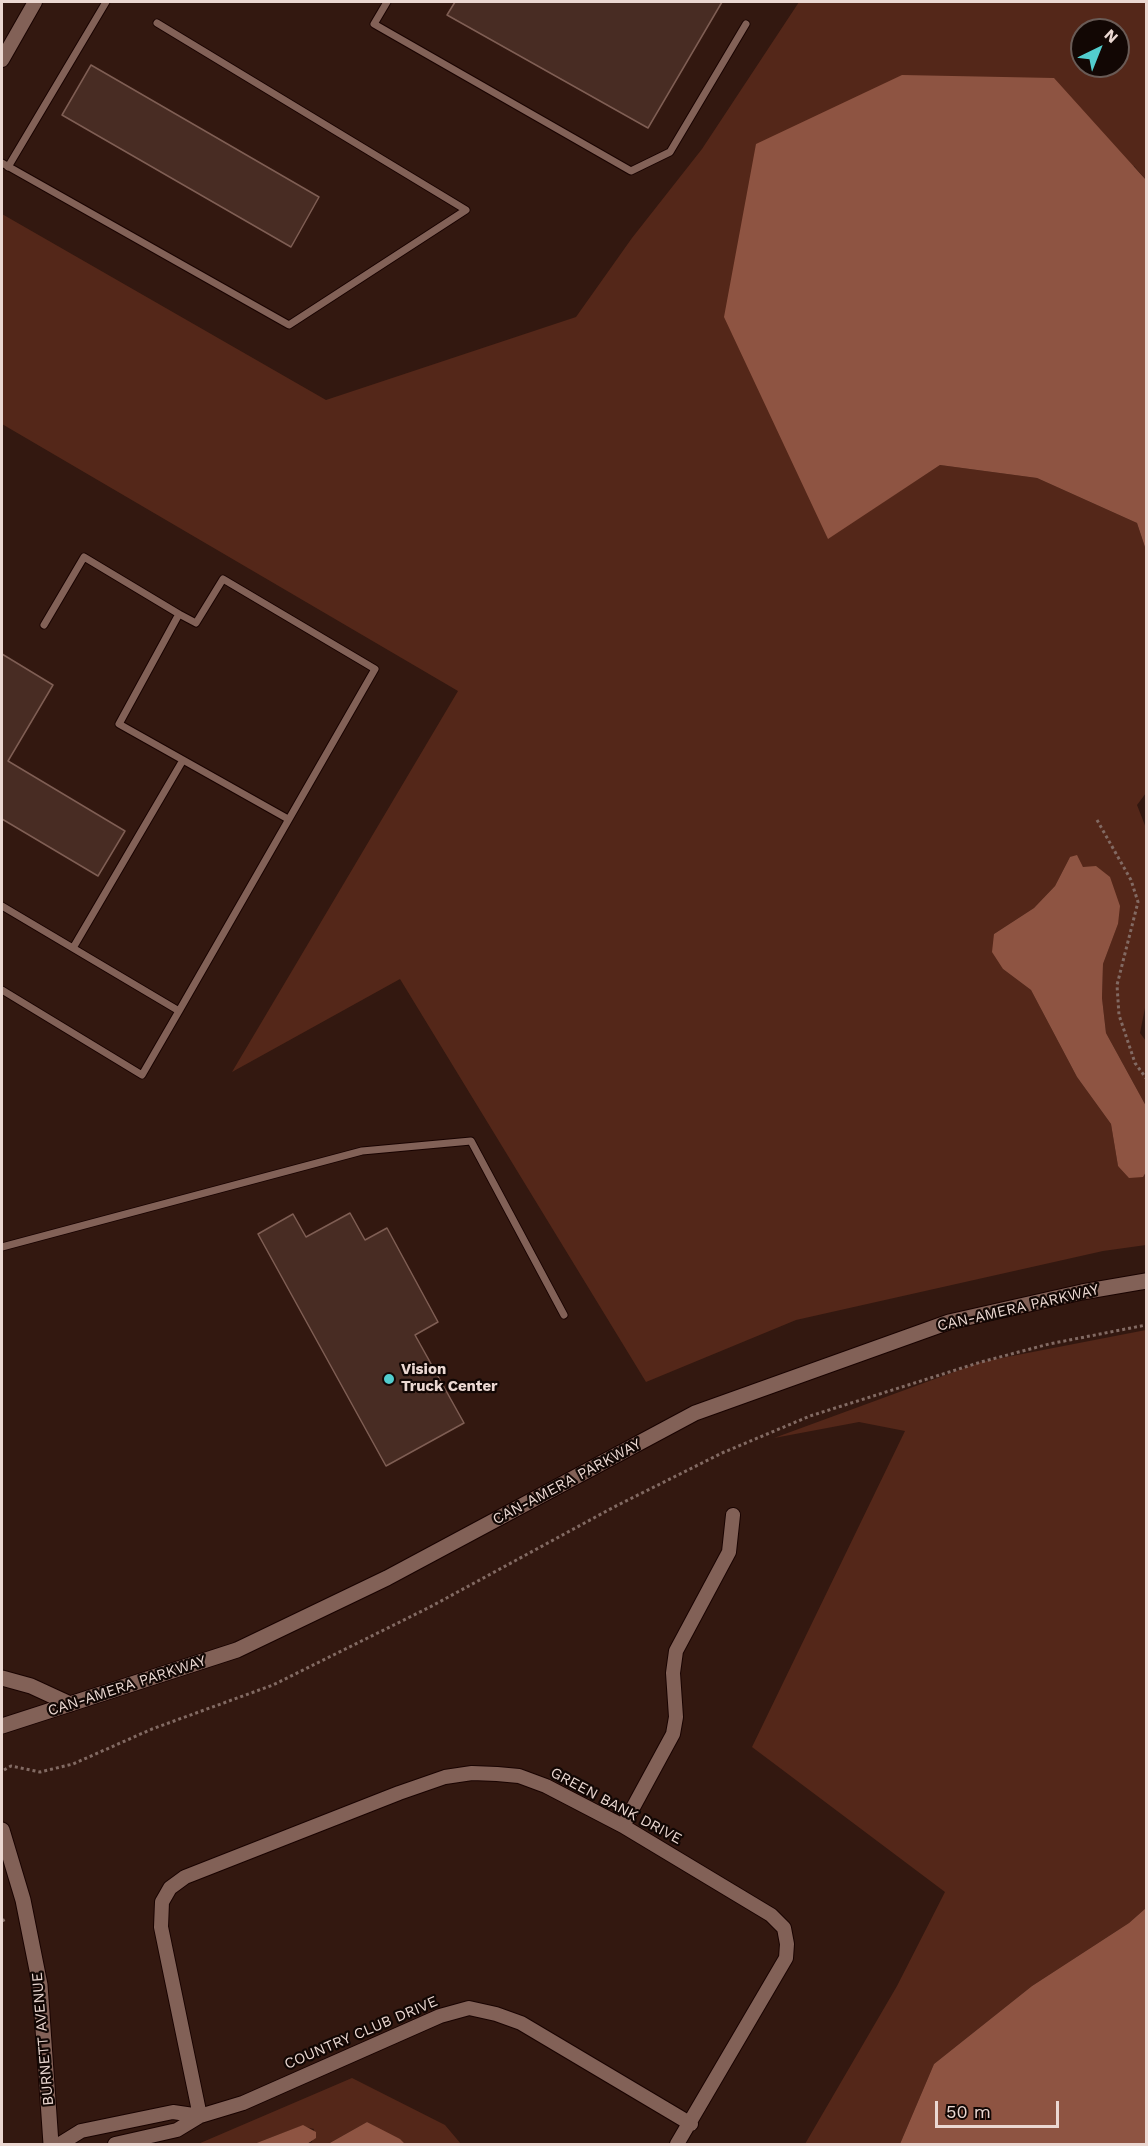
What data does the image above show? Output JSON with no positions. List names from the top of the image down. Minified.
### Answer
{"streets":{"main road":["CAN-AMERA PARKWAY","BURNETT AVENUE"],"street":["GREEN BANK DRIVE","COUNTRY CLUB DRIVE"]},"crossings":[["GREEN BANK DRIVE","COUNTRY CLUB DRIVE"]],"places":["Vision Truck Center"],"scale_bar":"50 m","north":"top right"}
